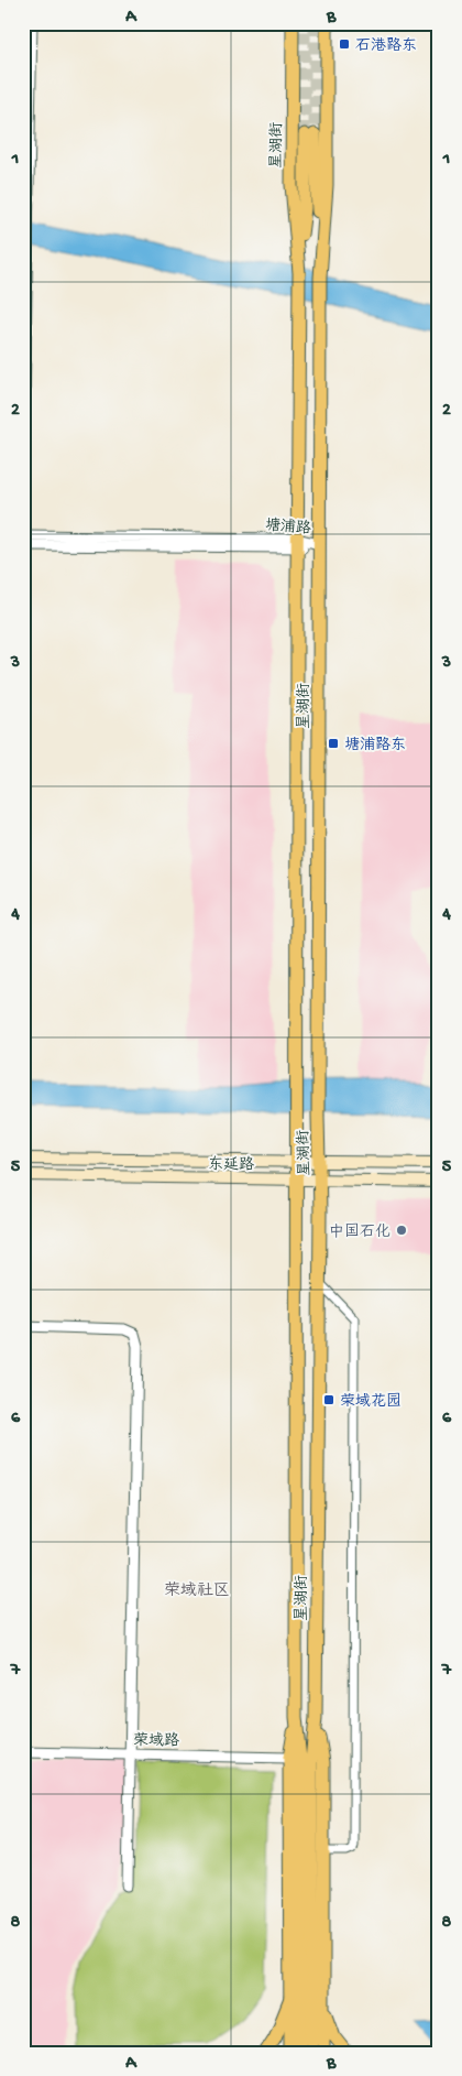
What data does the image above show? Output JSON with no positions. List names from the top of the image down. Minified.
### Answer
{"streets":{"main road":["星湖街","东延路"],"street":["塘浦路","荣域路"]},"crossings":[["星湖街","塘浦路"],["星湖街","东延路"]],"districts":["荣域社区"],"places":{"transit":["石港路东","塘浦路东","荣域花园"],"other":["中国石化"]},"grid":{"columns":["A","B"],"rows":["1","2","3","4","5","6","7","8"]}}
